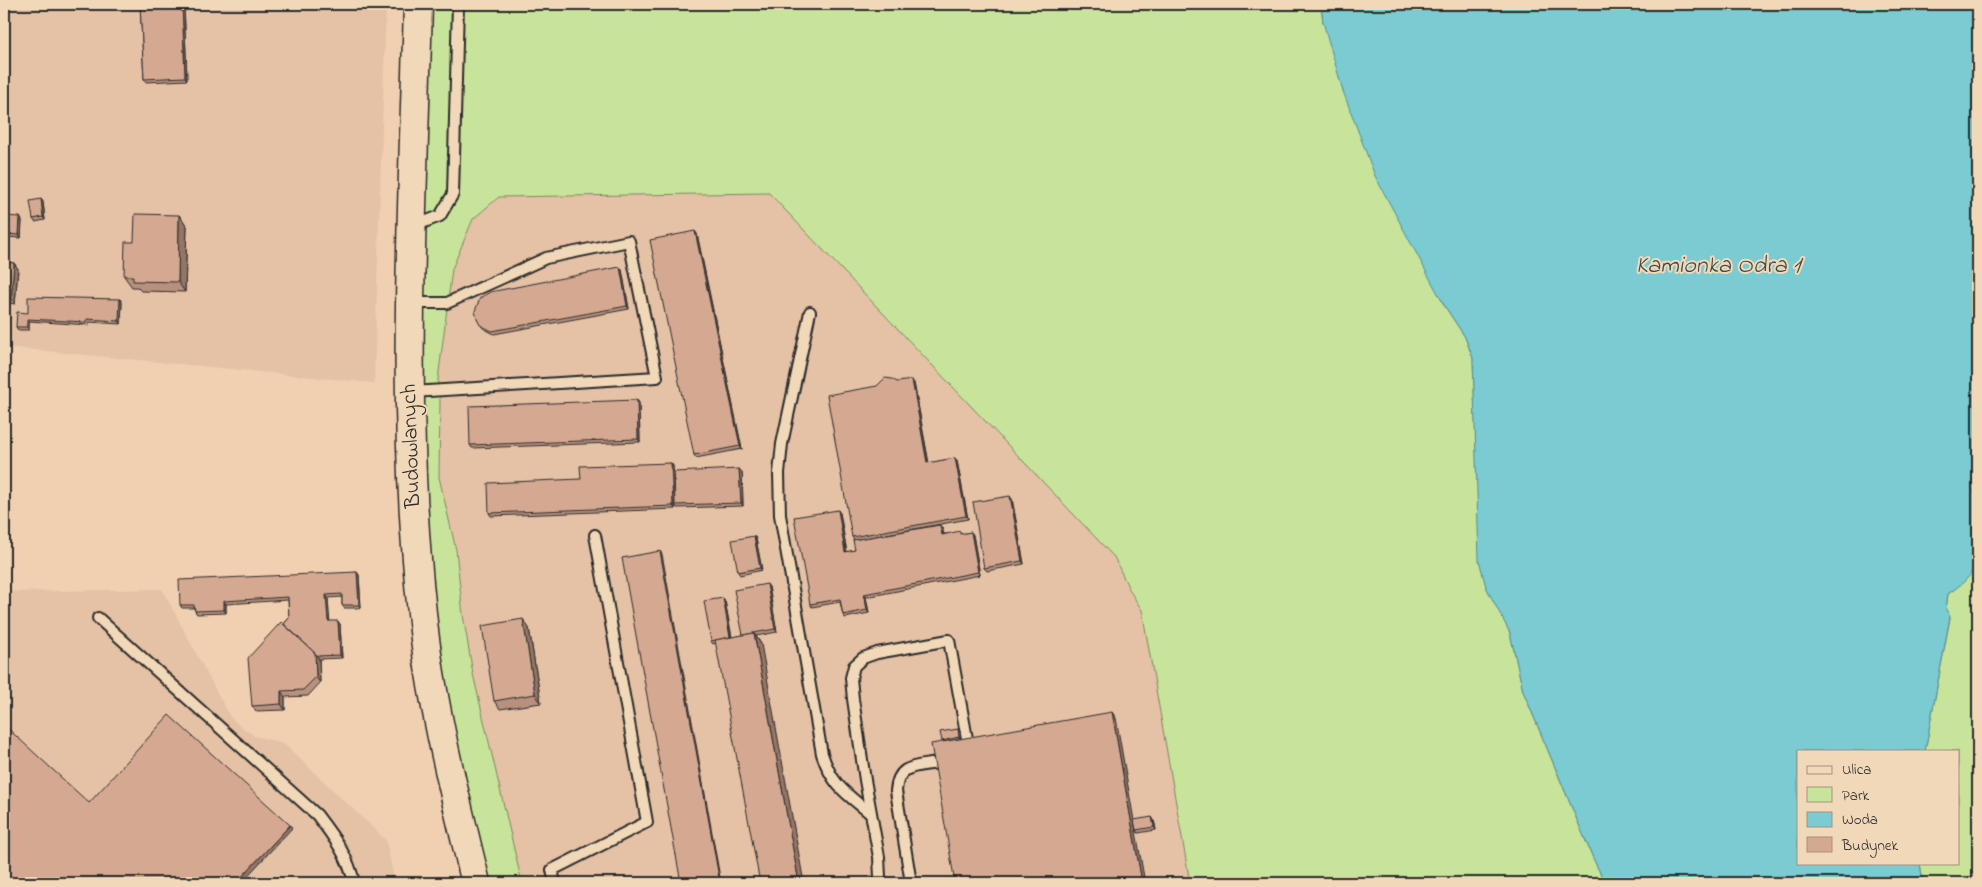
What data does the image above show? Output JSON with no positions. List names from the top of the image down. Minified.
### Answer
{"streets":{"main road":["Budowlanych"]},"water":["Kamionka Odra 1"],"legend":["Ulica","Park","Woda","Budynek"]}
